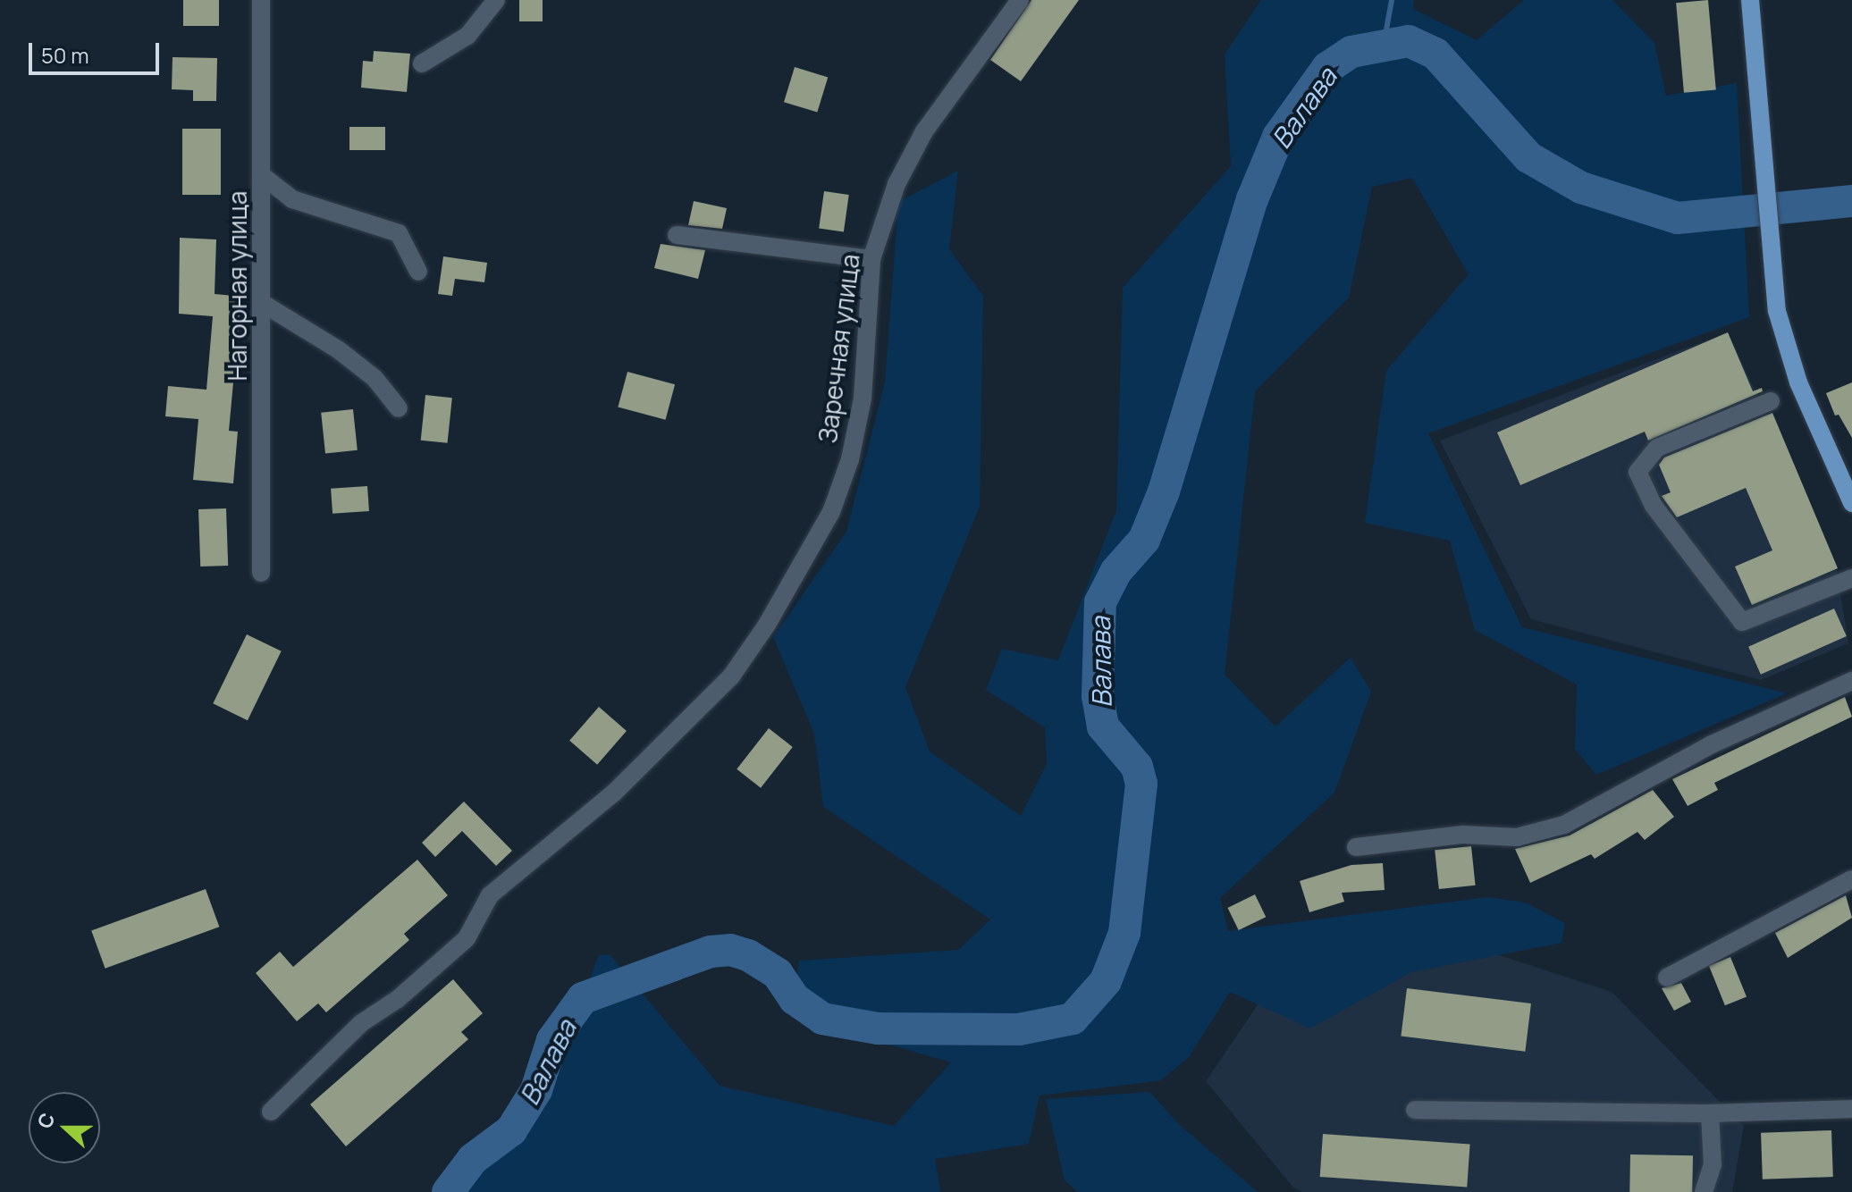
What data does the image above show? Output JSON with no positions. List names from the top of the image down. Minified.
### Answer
{"streets":{"street":["Нагорная улица","Заречная улица"]},"water":["Валава"],"scale_bar":"50 m","north":"left"}
